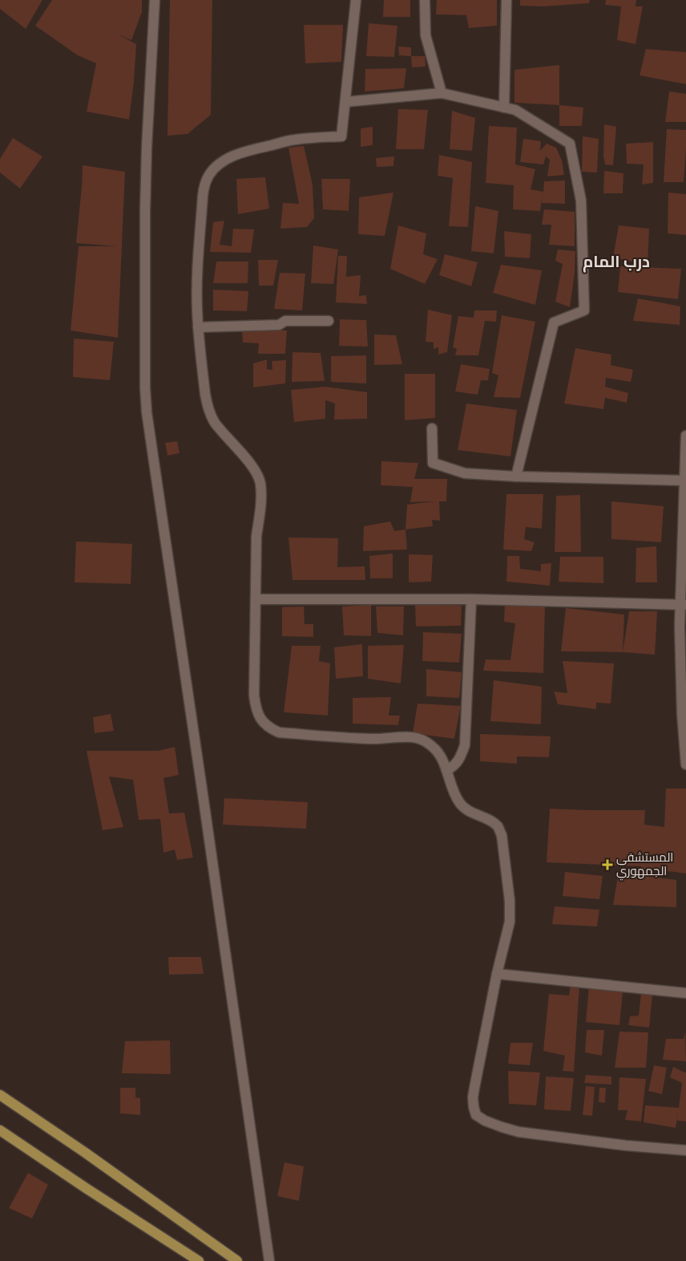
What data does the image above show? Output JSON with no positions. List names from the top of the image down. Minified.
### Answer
{"districts":["درب المام"],"places":{"health":["المستشفى الجمهوري"]}}
